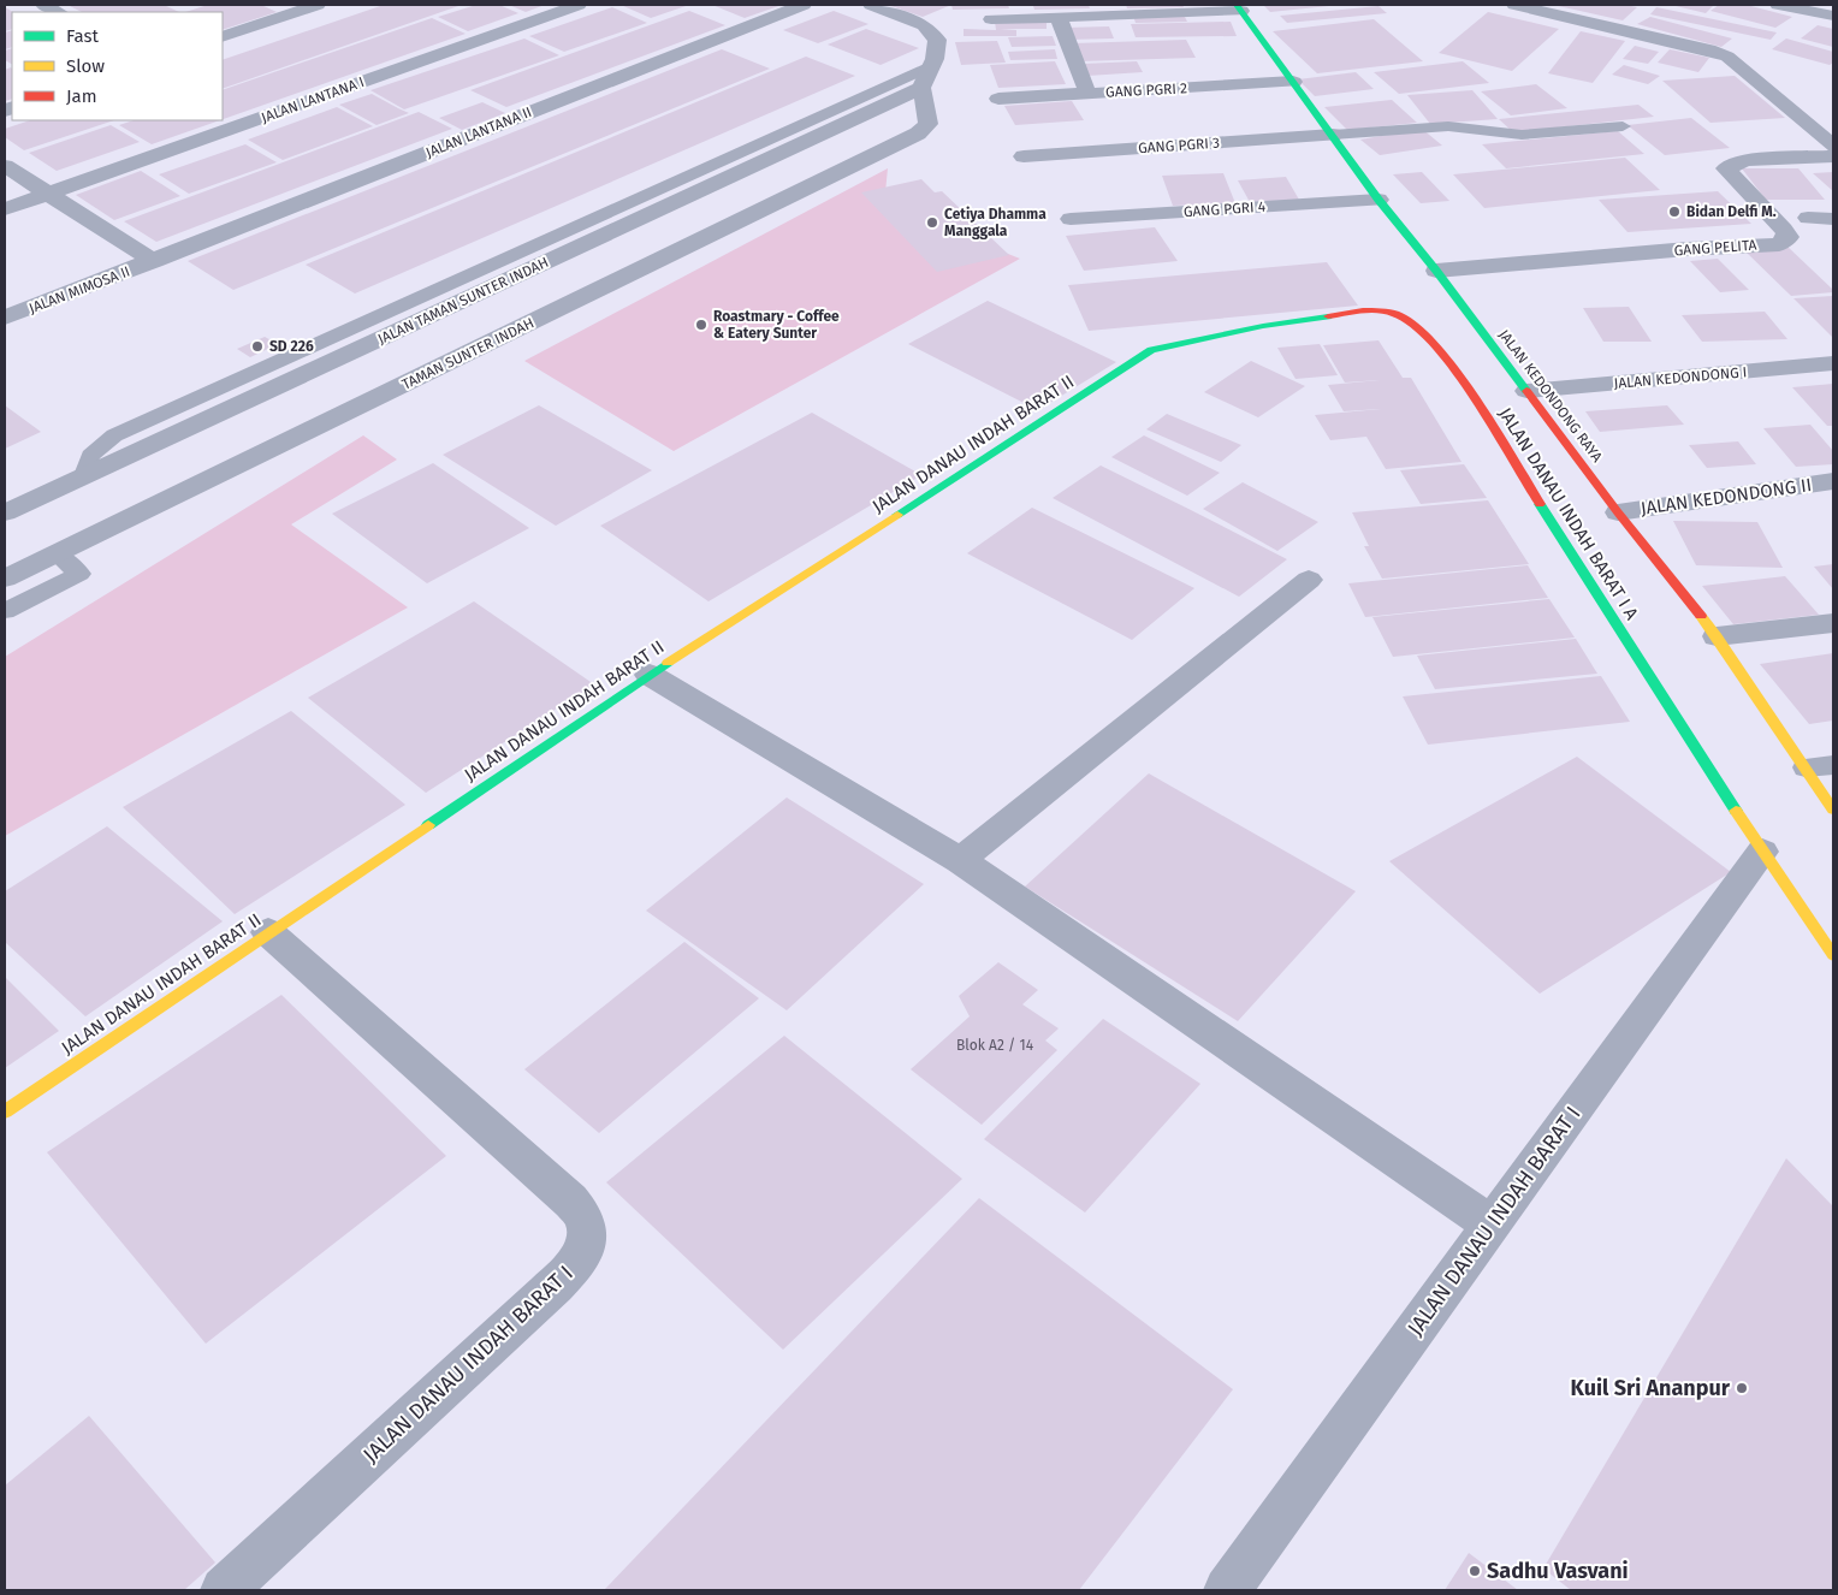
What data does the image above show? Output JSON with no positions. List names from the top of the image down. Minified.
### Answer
{"streets":{"street":["GANG PGRI 2","JALAN LANTANA I","JALAN LANTANA II","GANG PGRI 3","GANG PGRI 4","GANG PELITA","JALAN MIMOSA II","JALAN TAMAN SUNTER INDAH","TAMAN SUNTER INDAH","JALAN KEDONDONG I","JALAN KEDONDONG RAYA","JALAN DANAU INDAH BARAT II","JALAN KEDONDONG II","JALAN DANAU INDAH BARAT I A","JALAN DANAU INDAH BARAT I"]},"crossings":[["GANG PGRI 2","JALAN KEDONDONG RAYA"],["JALAN LANTANA II","JALAN MIMOSA II"],["GANG PGRI 3","JALAN KEDONDONG RAYA"],["GANG PGRI 4","JALAN KEDONDONG RAYA"],["GANG PELITA","JALAN KEDONDONG RAYA"],["JALAN TAMAN SUNTER INDAH","TAMAN SUNTER INDAH"],["JALAN KEDONDONG I","JALAN KEDONDONG RAYA"],["JALAN KEDONDONG RAYA","JALAN KEDONDONG II"],["JALAN DANAU INDAH BARAT II","JALAN DANAU INDAH BARAT I A"],["JALAN DANAU INDAH BARAT II","JALAN DANAU INDAH BARAT I"],["JALAN DANAU INDAH BARAT I A","JALAN DANAU INDAH BARAT I"]],"places":["Bidan Delfi M.","Cetiya Dhamma Manggala","Roastmary - Coffee & Eatery Sunter","SD 226","Kuil Sri Ananpur","Sadhu Vasvani"],"house_numbers":["Blok A2 / 14"],"legend":["Fast","Slow","Jam"]}
